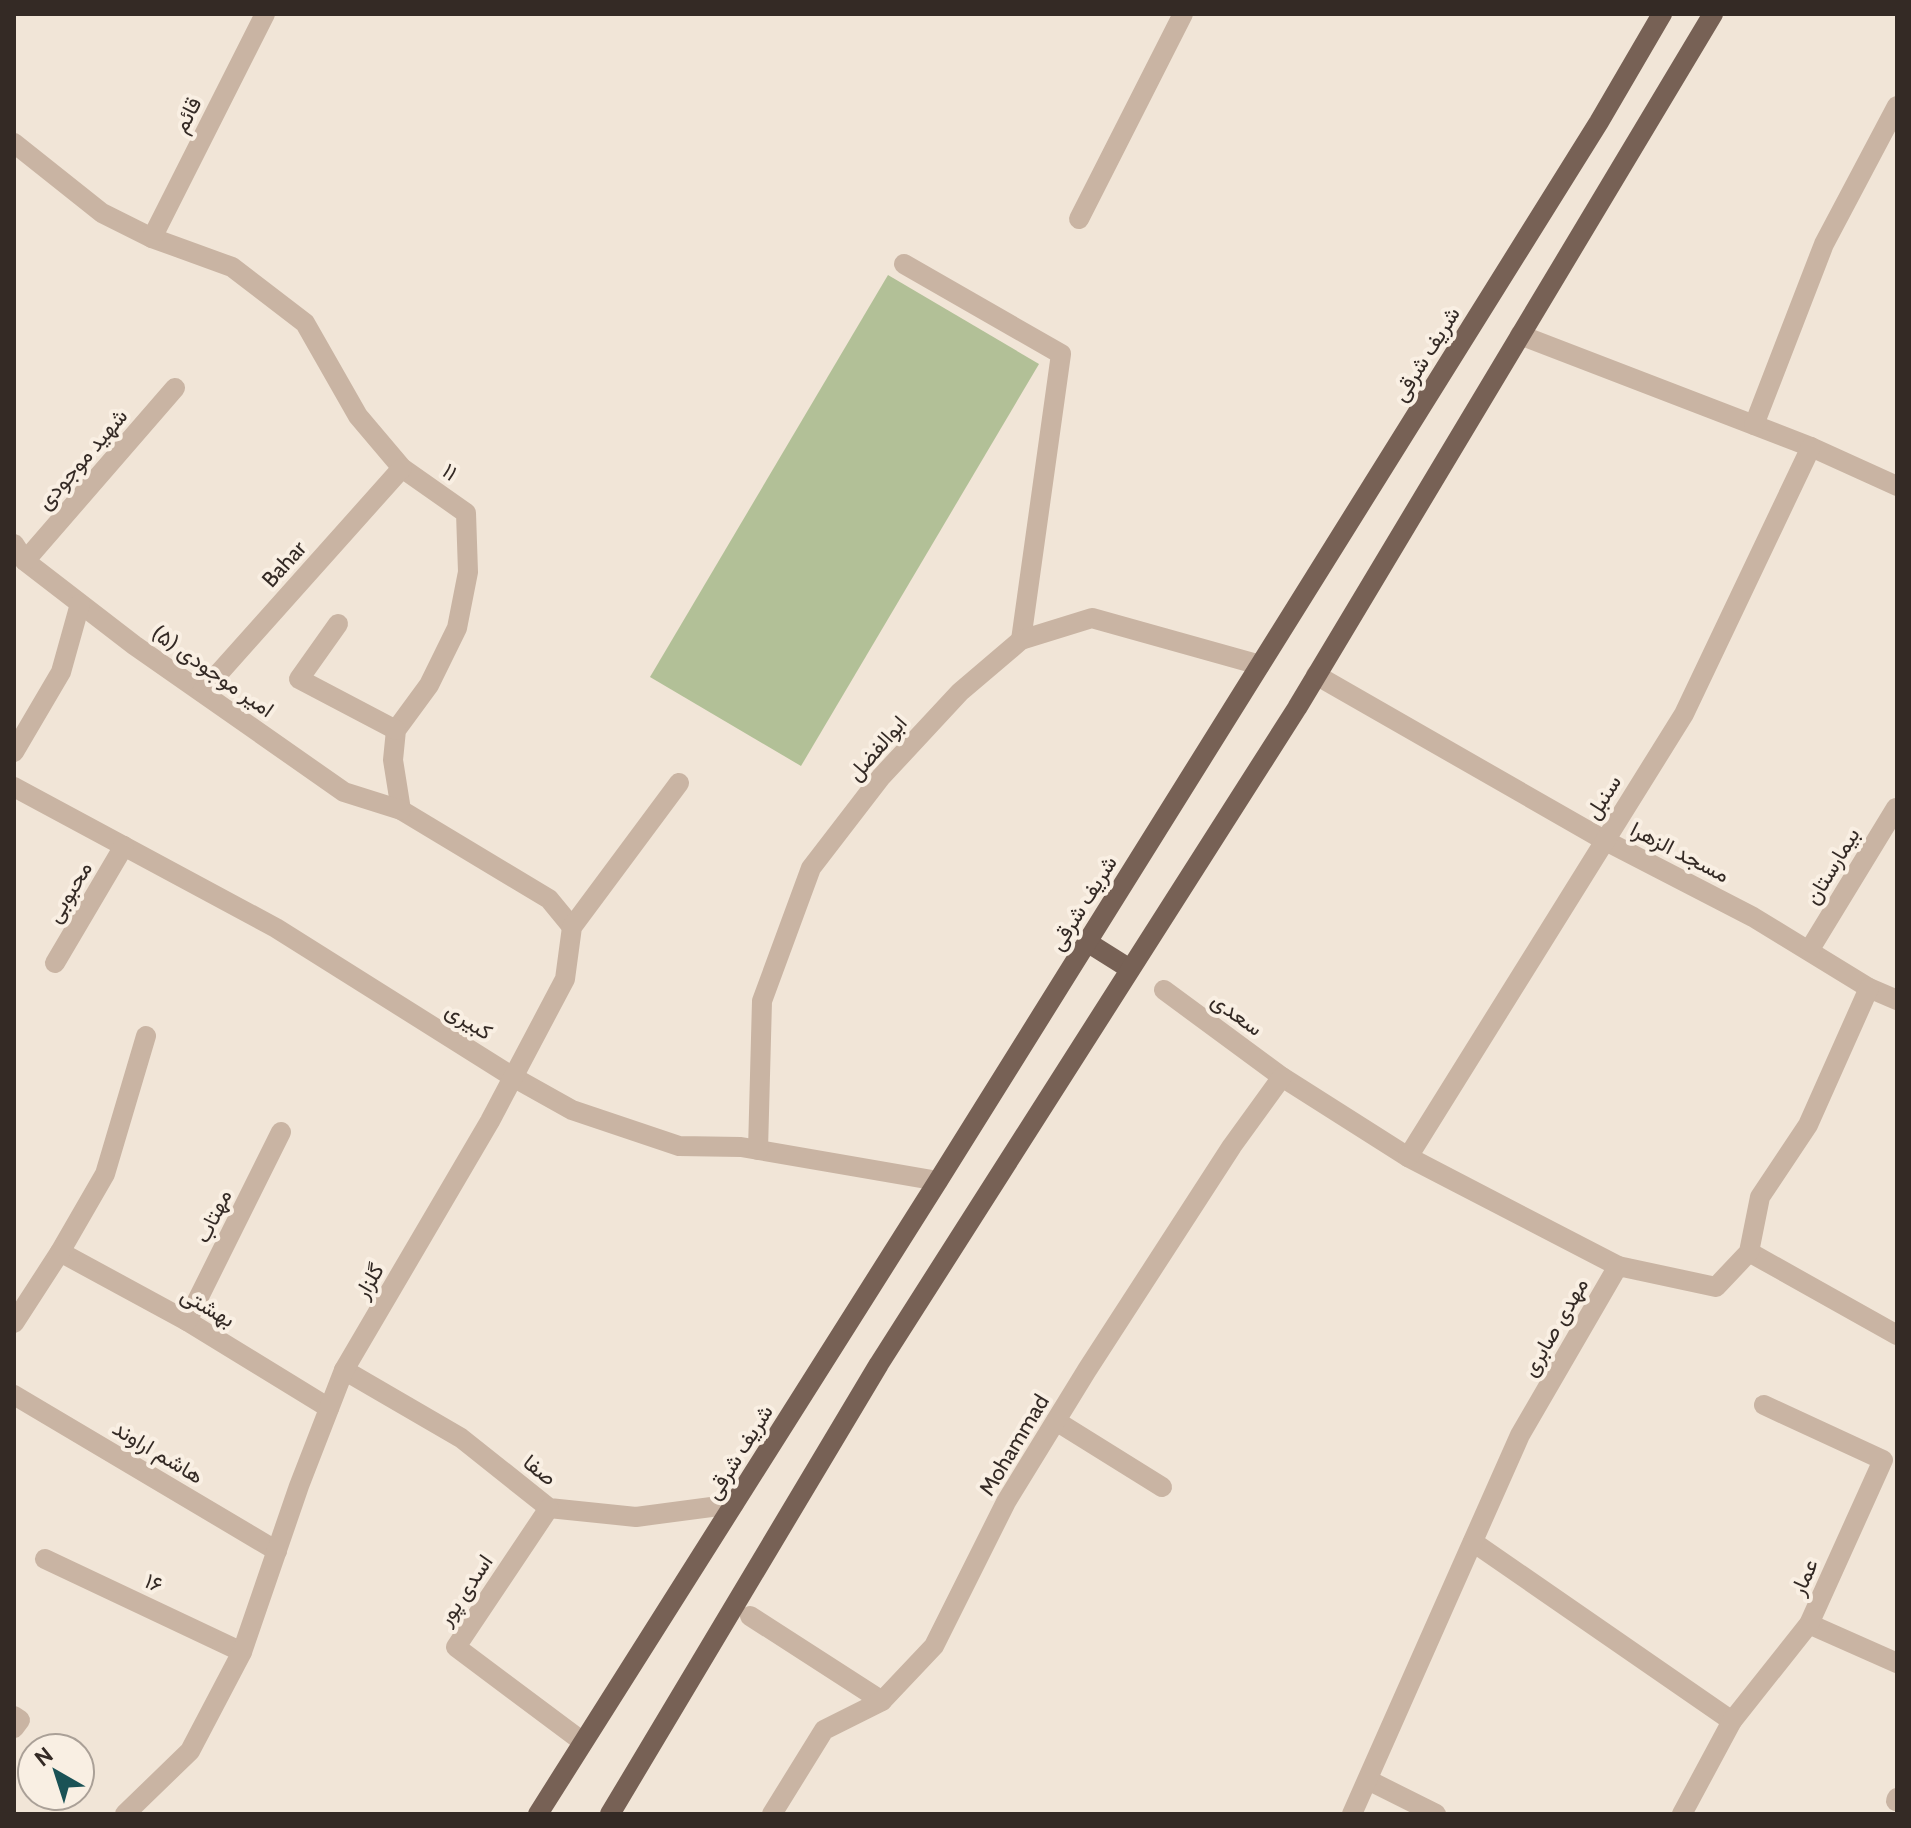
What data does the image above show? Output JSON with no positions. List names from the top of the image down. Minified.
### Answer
{"streets":{"main road":["شریف شرقی"],"street":["قائم","شهید موجودی","۱۱","Bahar","امیر موجودی (۵)","ابوالفضل","سنبل","مسجد الزهرا","بیمارستان","محبوبی","سعدی","کبیری","مهتاب","گلزار","بهشتی","مهدی صابری","Mohammad","هاشم اراوند","صفا","عمار","۱۶","اسدی پور"]},"crossings":[["قائم","۱۱"],["شریف شرقی","ابوالفضل"],["شریف شرقی","کبیری"],["شریف شرقی","صفا"],["شریف شرقی","اسدی پور"],["شهید موجودی","امیر موجودی (۵)"],["۱۱","Bahar"],["Bahar","امیر موجودی (۵)"],["ابوالفضل","کبیری"],["سنبل","مسجد الزهرا"],["سنبل","سعدی"],["مسجد الزهرا","بیمارستان"],["محبوبی","کبیری"],["سعدی","مهدی صابری"],["سعدی","Mohammad"],["کبیری","گلزار"],["مهتاب","بهشتی"],["گلزار","بهشتی"],["گلزار","هاشم اراوند"],["گلزار","صفا"],["گلزار","۱۶"],["صفا","اسدی پور"]],"north":"top left"}
